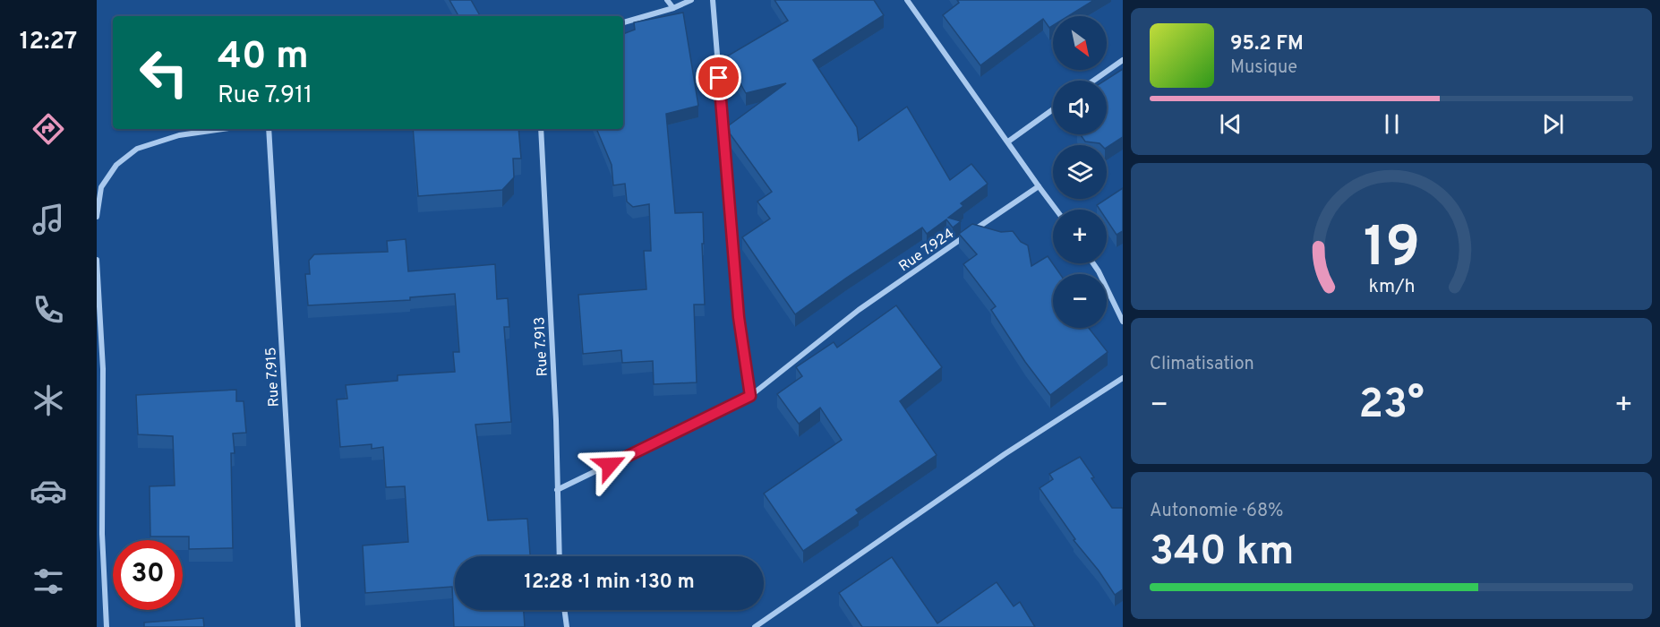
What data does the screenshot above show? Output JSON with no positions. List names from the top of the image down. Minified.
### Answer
{"streets":{"street":["Rue 7.924","Rue 7.913","Rue 7.915"]},"crossings":[["Rue 7.924","Rue 7.913"]],"north":"bottom right","page":{"tabs":"12:27","map_buttons":["+","−"],"turn":["40 m","Rue 7.911"],"song":["95.2 FM","Musique"],"tile":["Climatisation",["Autonomie · 68%","340 km"]],"heat":["−","23°","+"],"limit":"30","trip":"12:28 · 1 min · 130 m","gauge":["19","km/h"]}}
